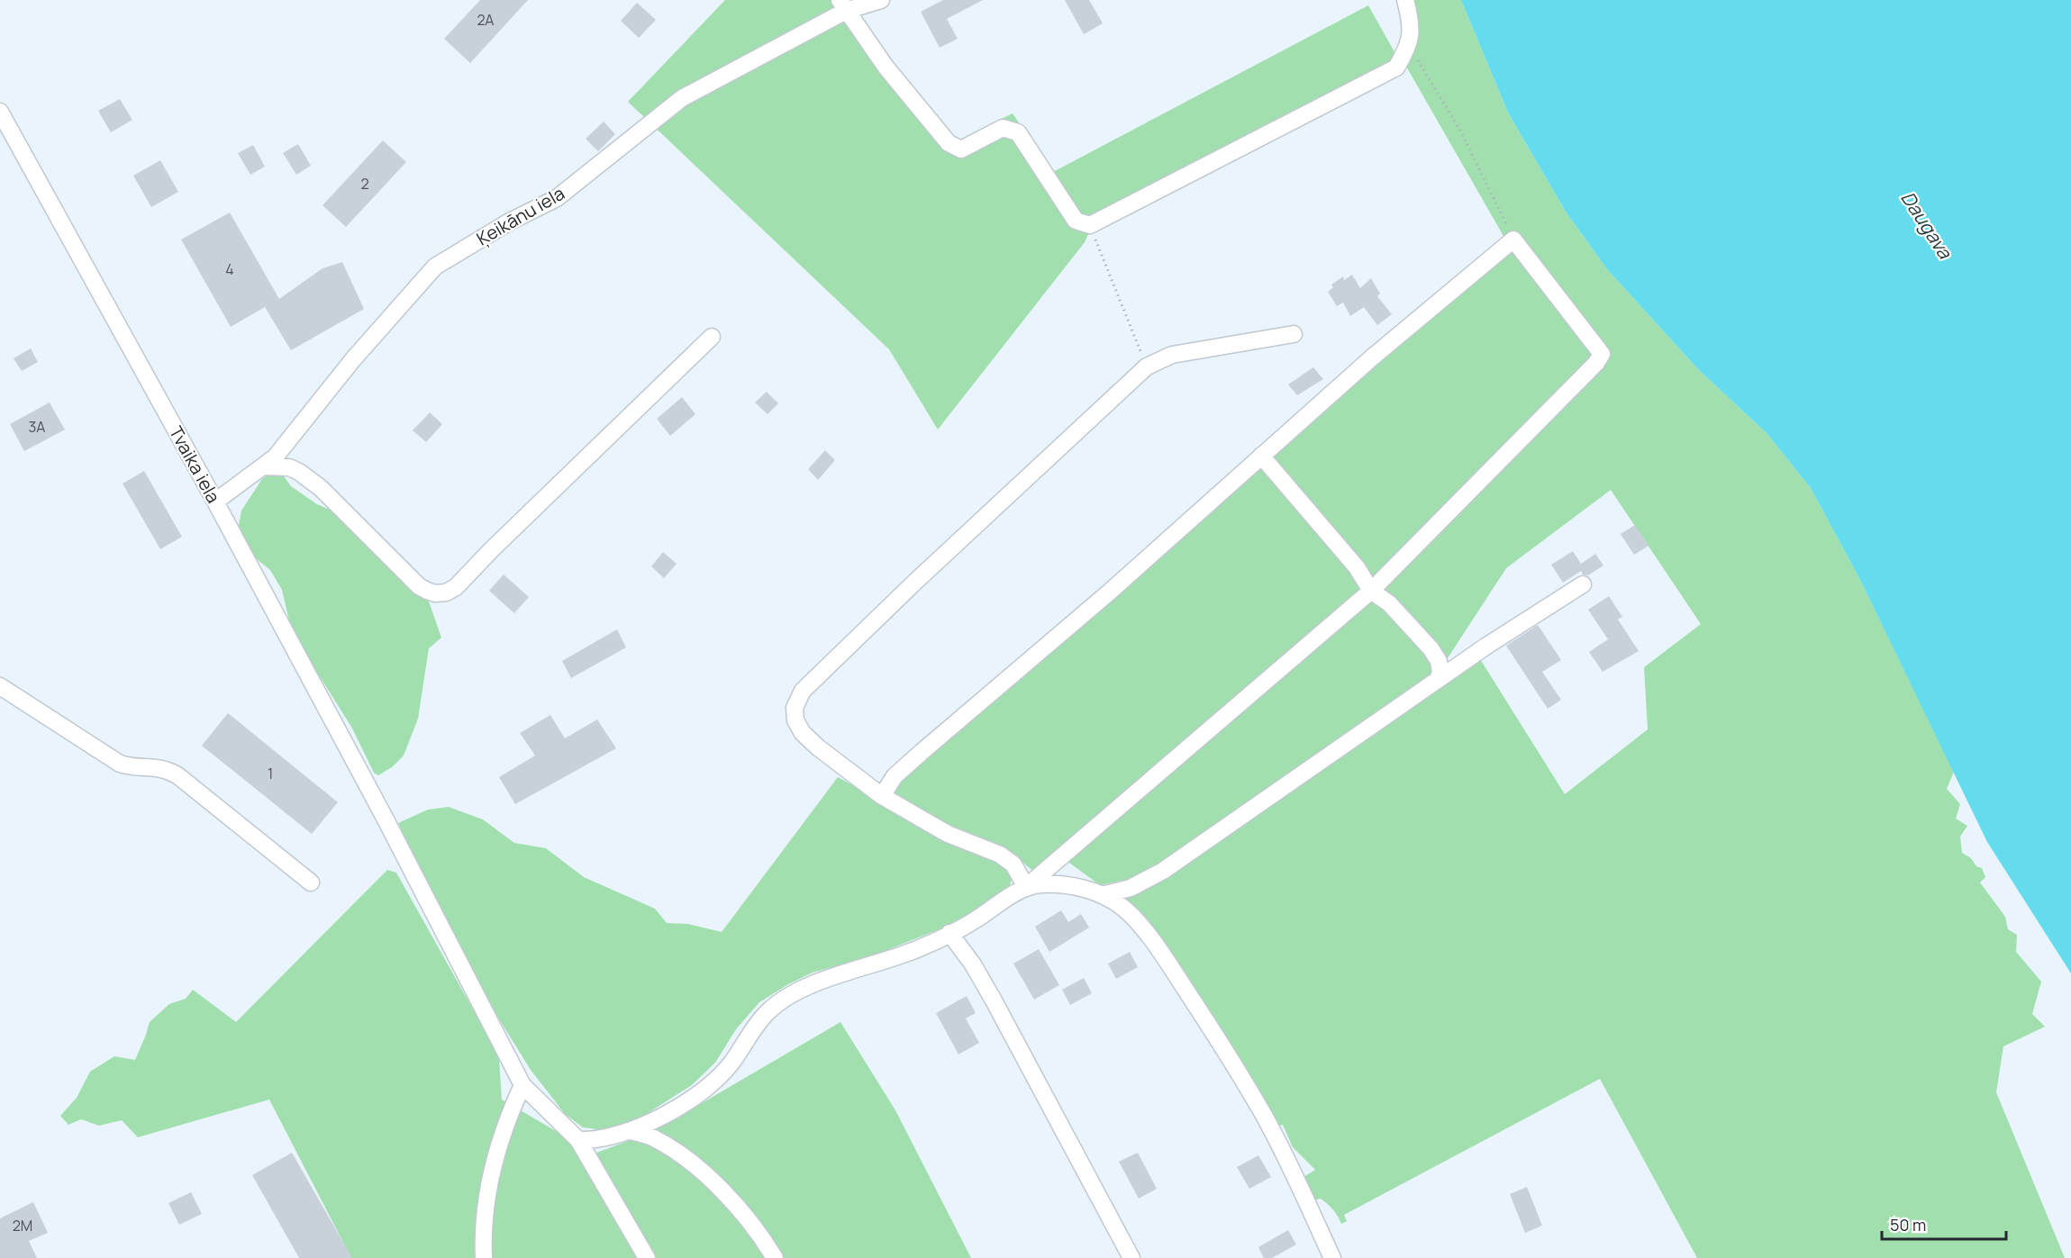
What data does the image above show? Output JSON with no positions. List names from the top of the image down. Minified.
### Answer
{"streets":{"street":["Ķeikānu iela","Tvaika iela"]},"crossings":[["Ķeikānu iela","Tvaika iela"]],"water":["Daugava"],"house_numbers":["2A","2","4","3A","1","2M"],"scale_bar":"50 m"}
